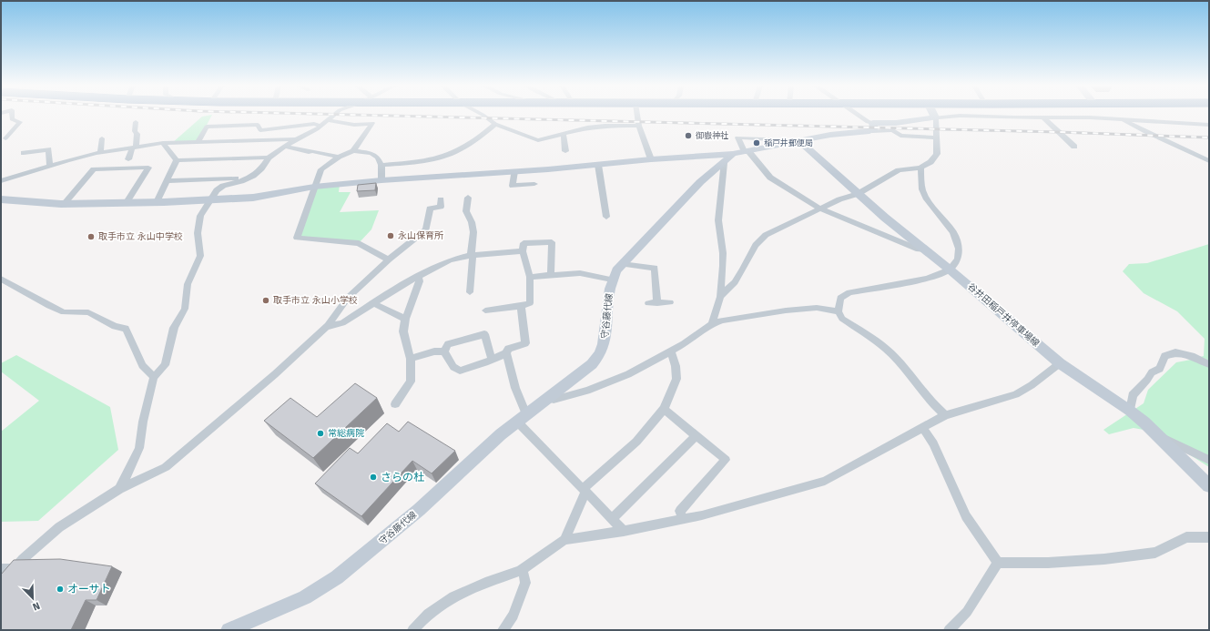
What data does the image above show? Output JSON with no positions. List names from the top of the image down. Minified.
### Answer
{"streets":{"main road":["谷井田稲戸井停車場線","守谷藤代線"]},"places":["御嶽神社","稲戸井郵便局","永山保育所","取手市立 永山中学校","取手市立 永山小学校","常総病院","さらの杜","オーサト"],"north":"bottom right"}
